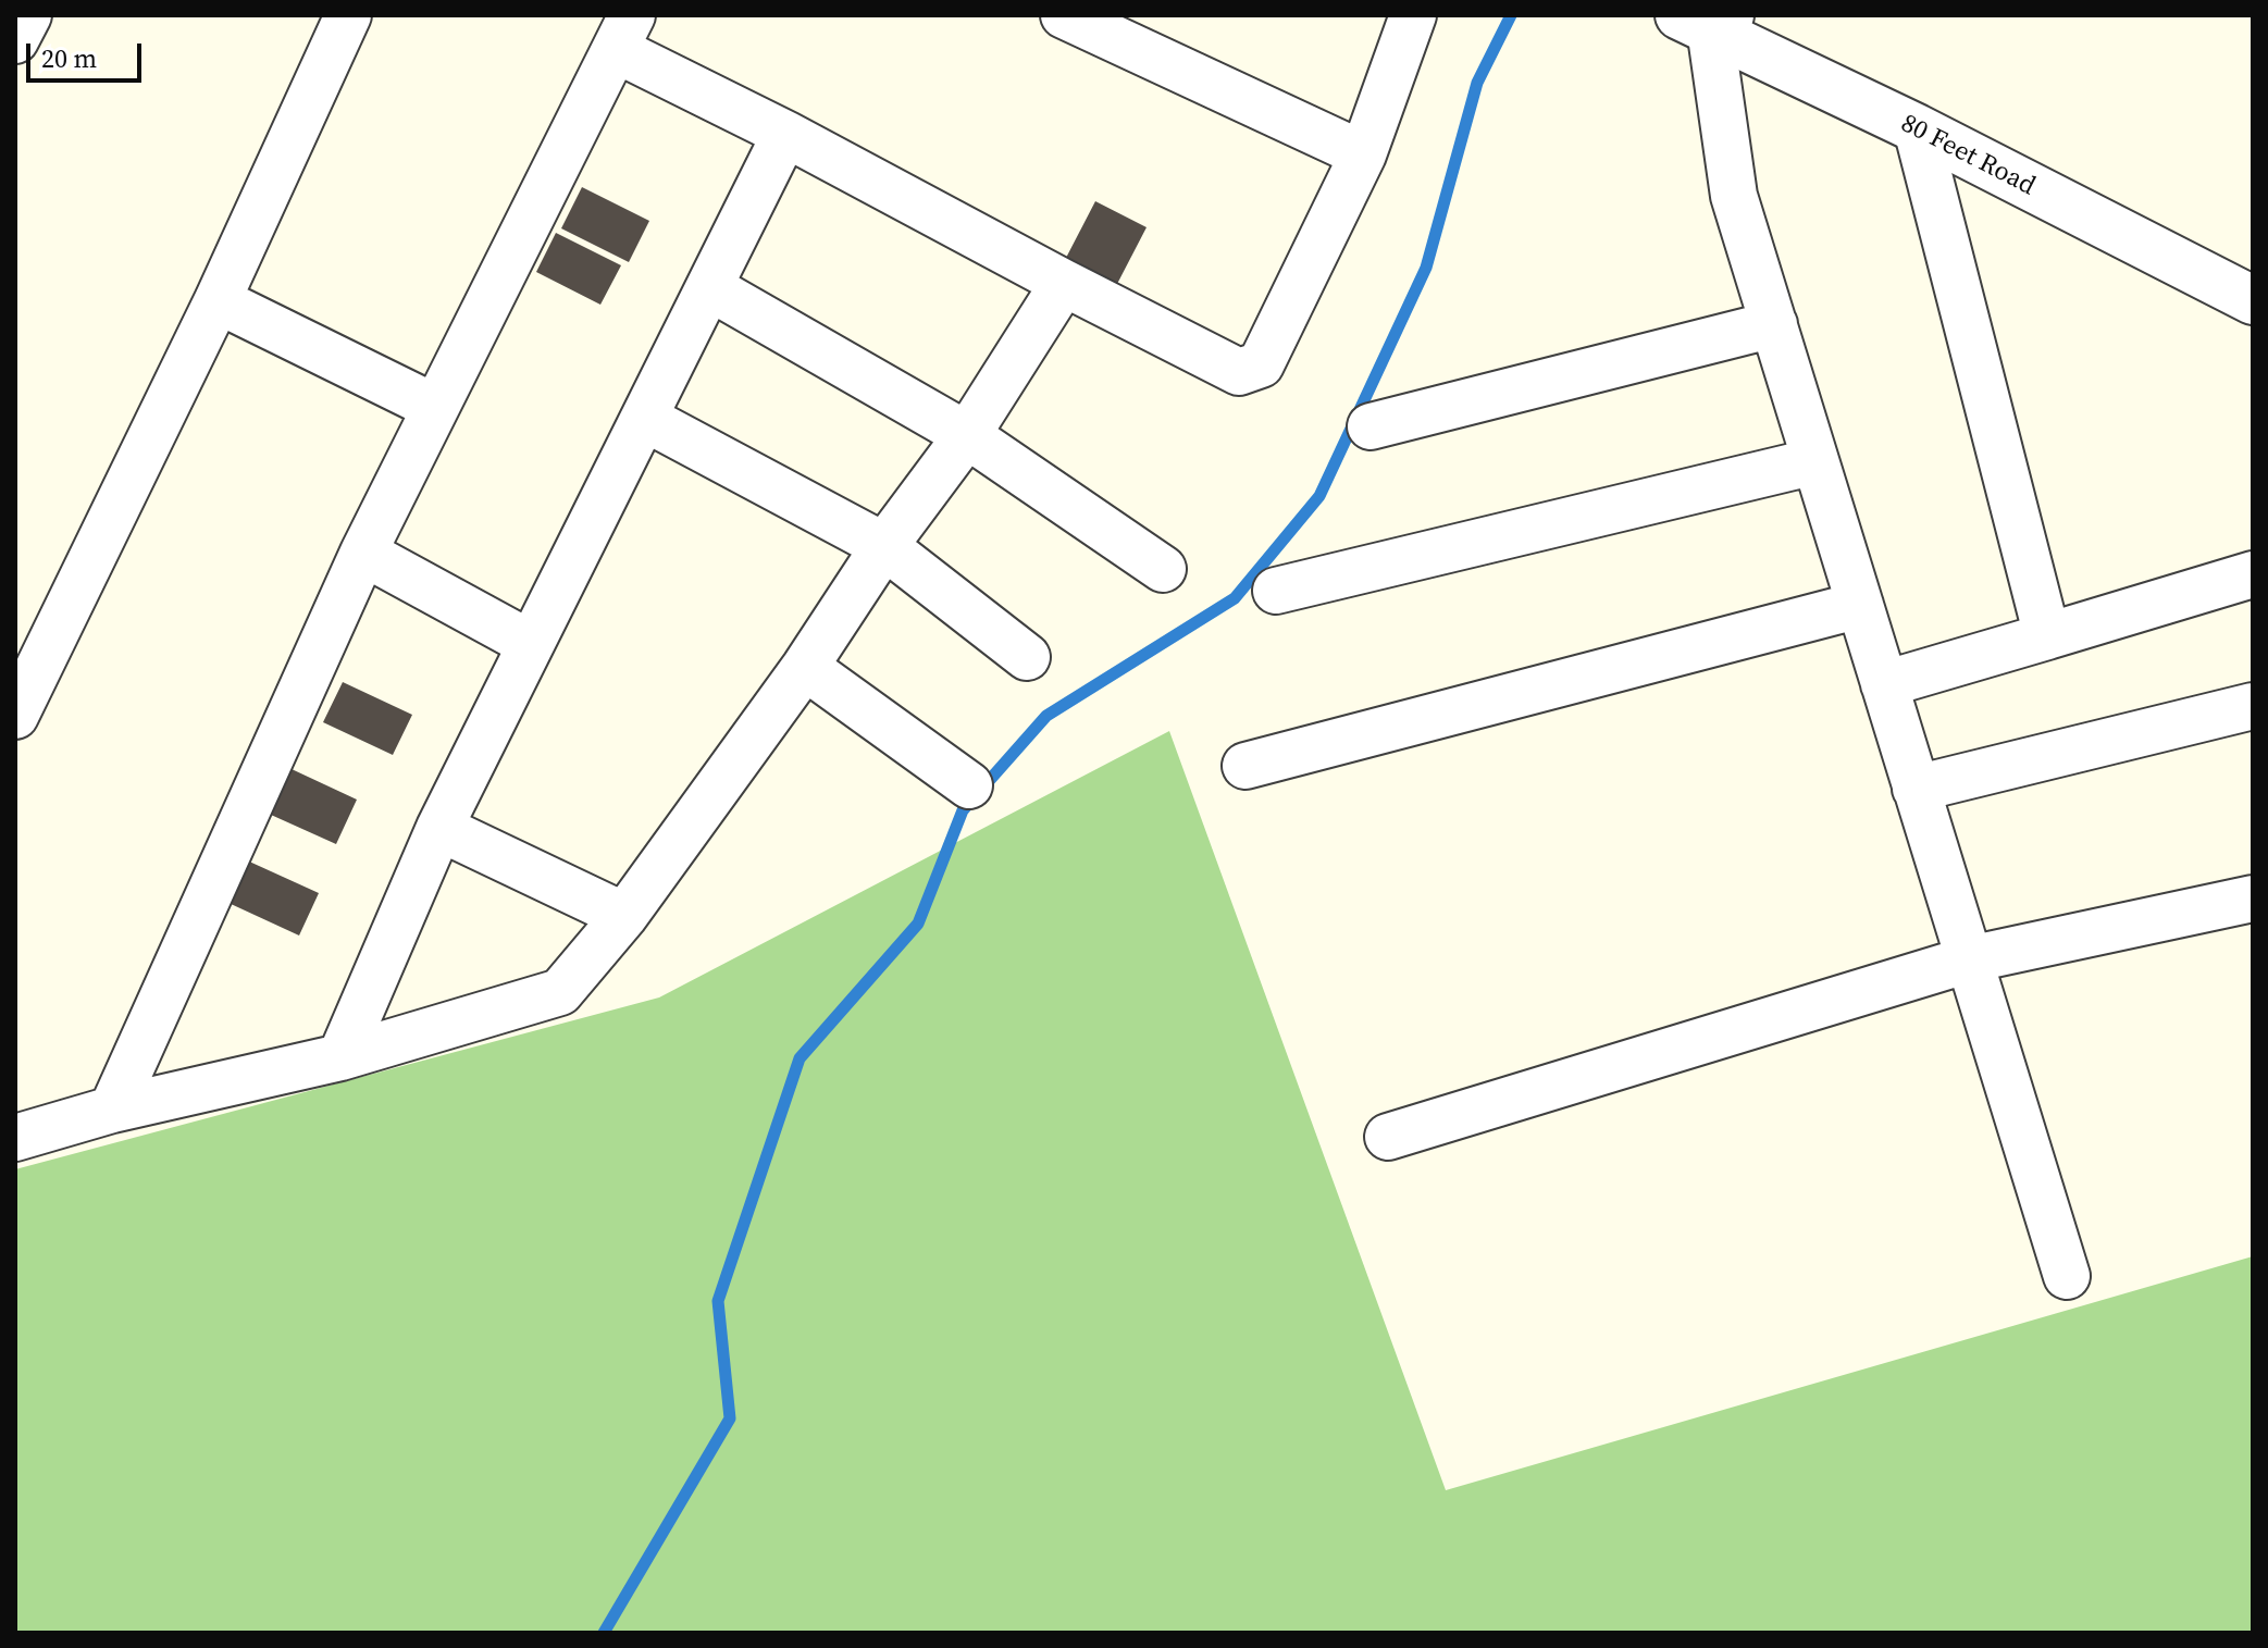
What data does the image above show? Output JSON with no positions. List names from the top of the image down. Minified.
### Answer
{"streets":{"street":["80 Feet Road"]},"scale_bar":"20 m"}
